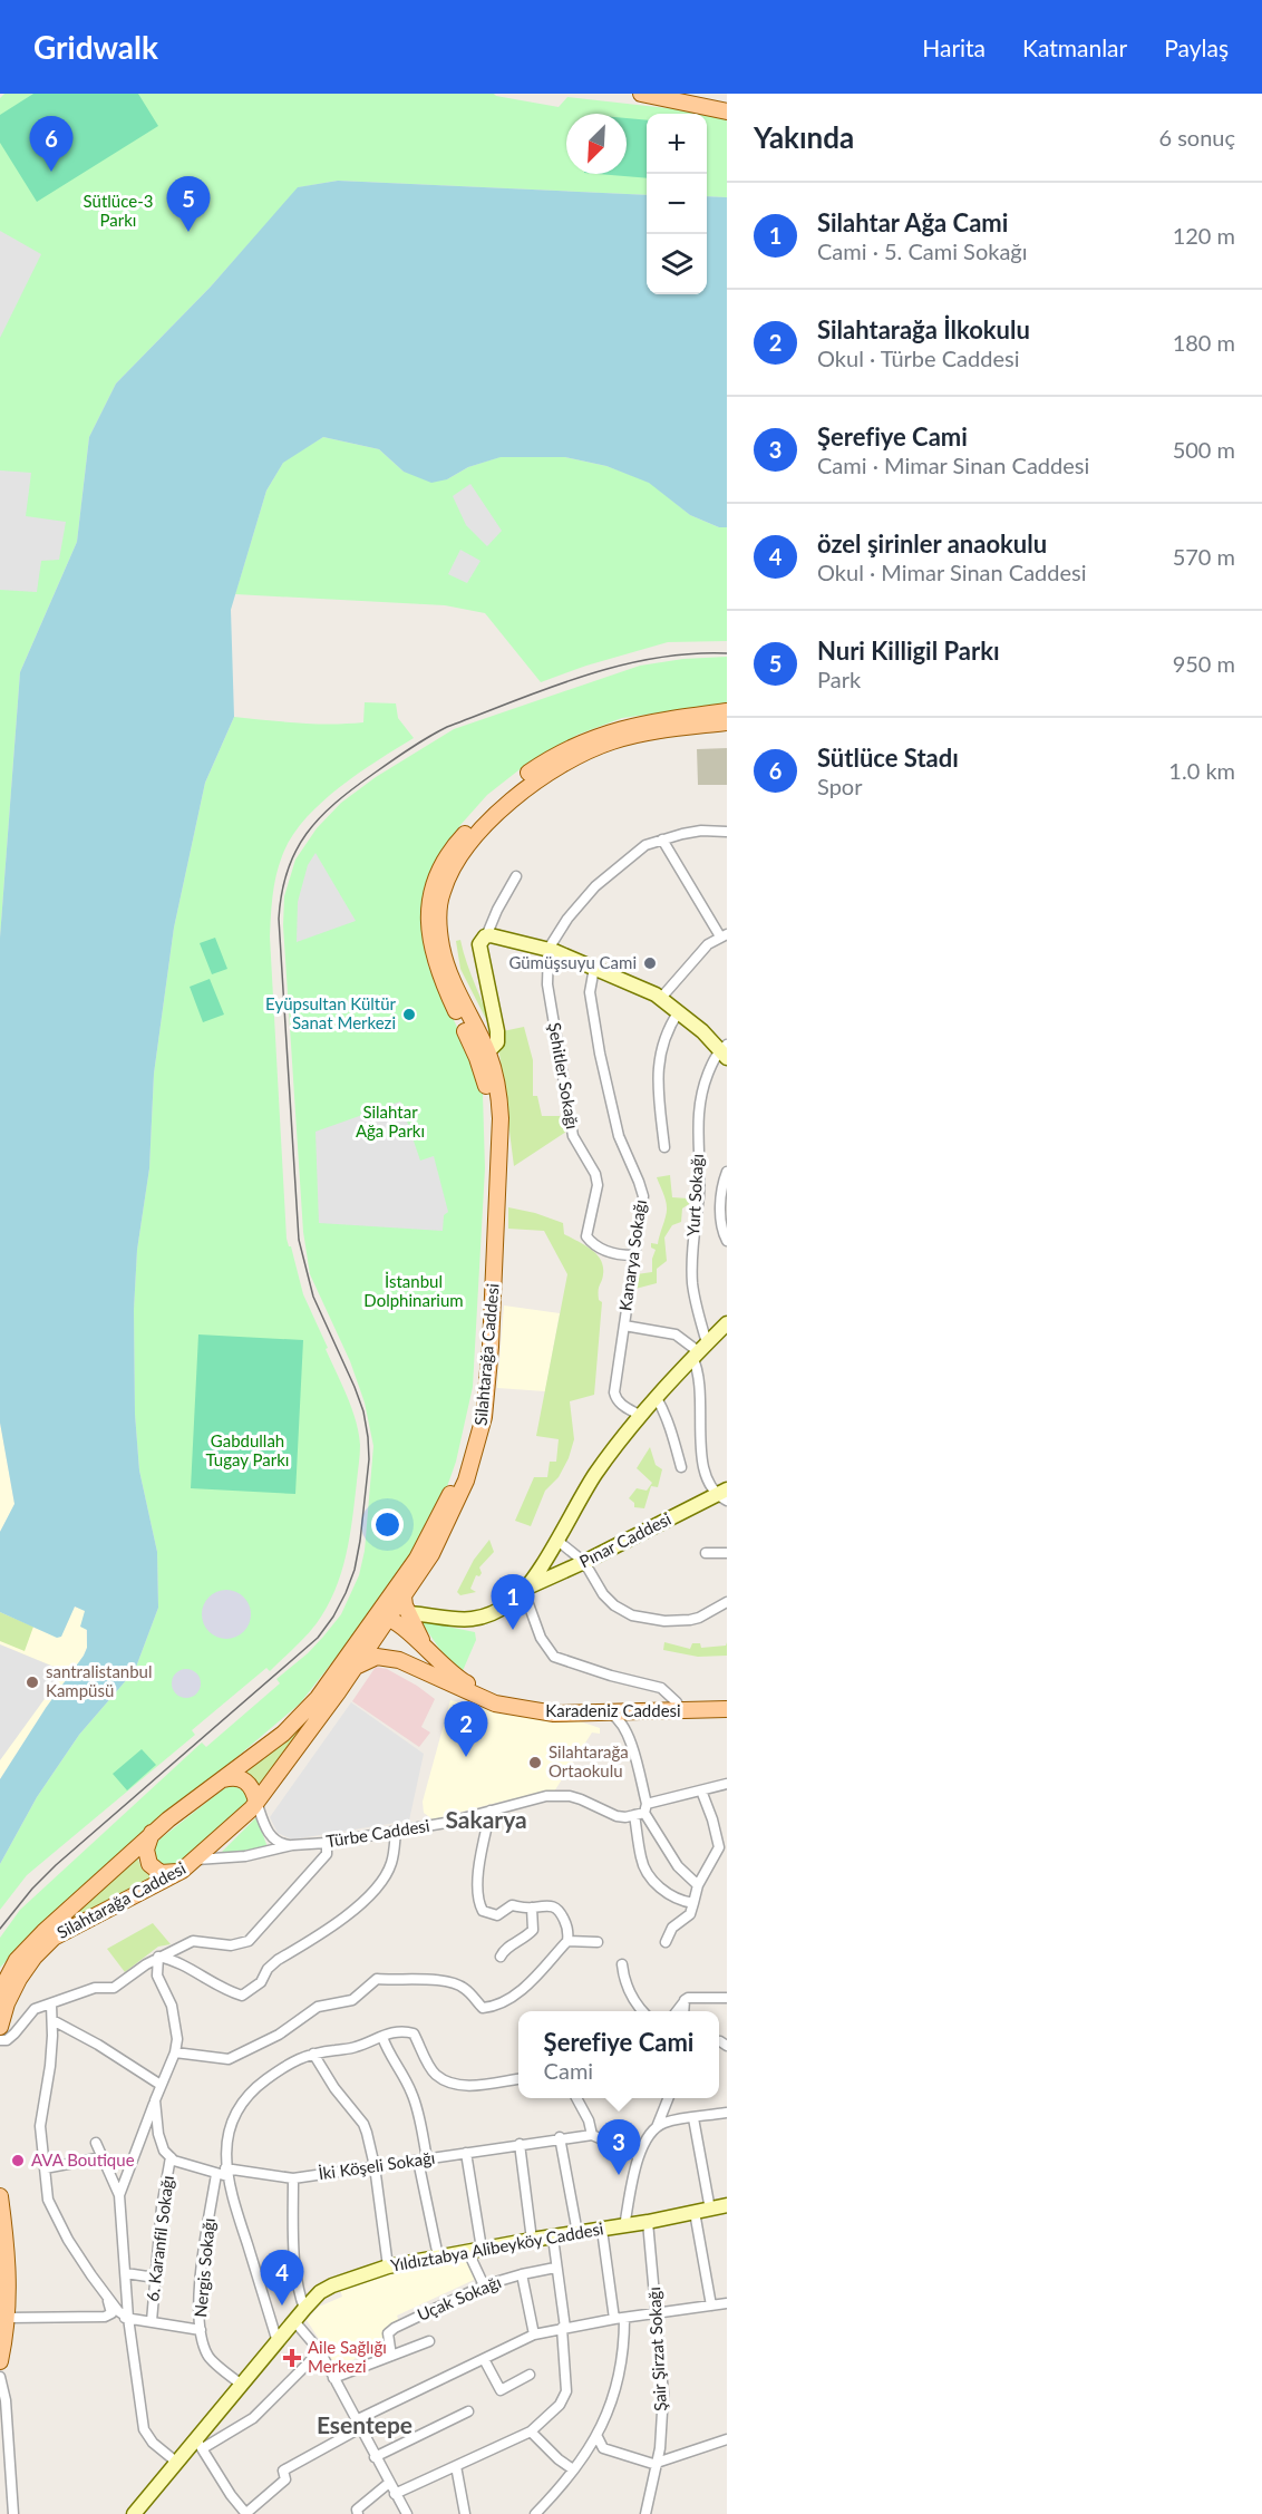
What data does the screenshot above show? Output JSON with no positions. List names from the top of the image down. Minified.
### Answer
{"streets":{"main road":["Silahtarağa Caddesi","Pınar Caddesi","Karadeniz Caddesi","Yıldıztabya Alibeyköy Caddesi"],"street":["Şehitler Sokağı","Yurt Sokağı","Kanarya Sokağı","Türbe Caddesi","İki Köşeli Sokağı","6. Karanfil Sokağı","Nergis Sokağı","Uçak Sokağı","Şair Şirzat Sokağı"]},"crossings":[["Şehitler Sokağı","Kanarya Sokağı"],["Yurt Sokağı","Pınar Caddesi"],["Silahtarağa Caddesi","Karadeniz Caddesi"],["Silahtarağa Caddesi","Türbe Caddesi"],["İki Köşeli Sokağı","6. Karanfil Sokağı"],["İki Köşeli Sokağı","Nergis Sokağı"],["Yıldıztabya Alibeyköy Caddesi","Nergis Sokağı"],["Yıldıztabya Alibeyköy Caddesi","Şair Şirzat Sokağı"]],"districts":["Sakarya","Esentepe"],"parks":["Sütlüce-3 Parkı","Silahtar Ağa Parkı","İstanbul Dolphinarium","Gabdullah Tugay Parkı"],"places":{"other":["Gümüşsuyu Cami","Eyüpsultan Kültür Sanat Merkezi","santralistanbul Kampüsü","Silahtarağa Ortaokulu","AVA Boutique"],"health":["Aile Sağlığı Merkezi"]},"north":"bottom left","page":{"header":"Gridwalk","nav":["Harita","Katmanlar","Paylaş"],"heading":["Yakında","6 sonuç"],"map_buttons":["+","−"],"pins":["6","5","1","2","3","4"],"list":[{"mark":"1","name":"Silahtar Ağa Cami","note":"Cami · 5. Cami Sokağı","value":"120 m"},{"mark":"2","name":"Silahtarağa İlkokulu","note":"Okul · Türbe Caddesi","value":"180 m"},{"mark":"3","name":"Şerefiye Cami","note":"Cami · Mimar Sinan Caddesi","value":"500 m"},{"mark":"4","name":"özel şirinler anaokulu","note":"Okul · Mimar Sinan Caddesi","value":"570 m"},{"mark":"5","name":"Nuri Killigil Parkı","note":"Park","value":"950 m"},{"mark":"6","name":"Sütlüce Stadı","note":"Spor","value":"1.0 km"}],"popup":["Şerefiye Cami","Cami"]}}
